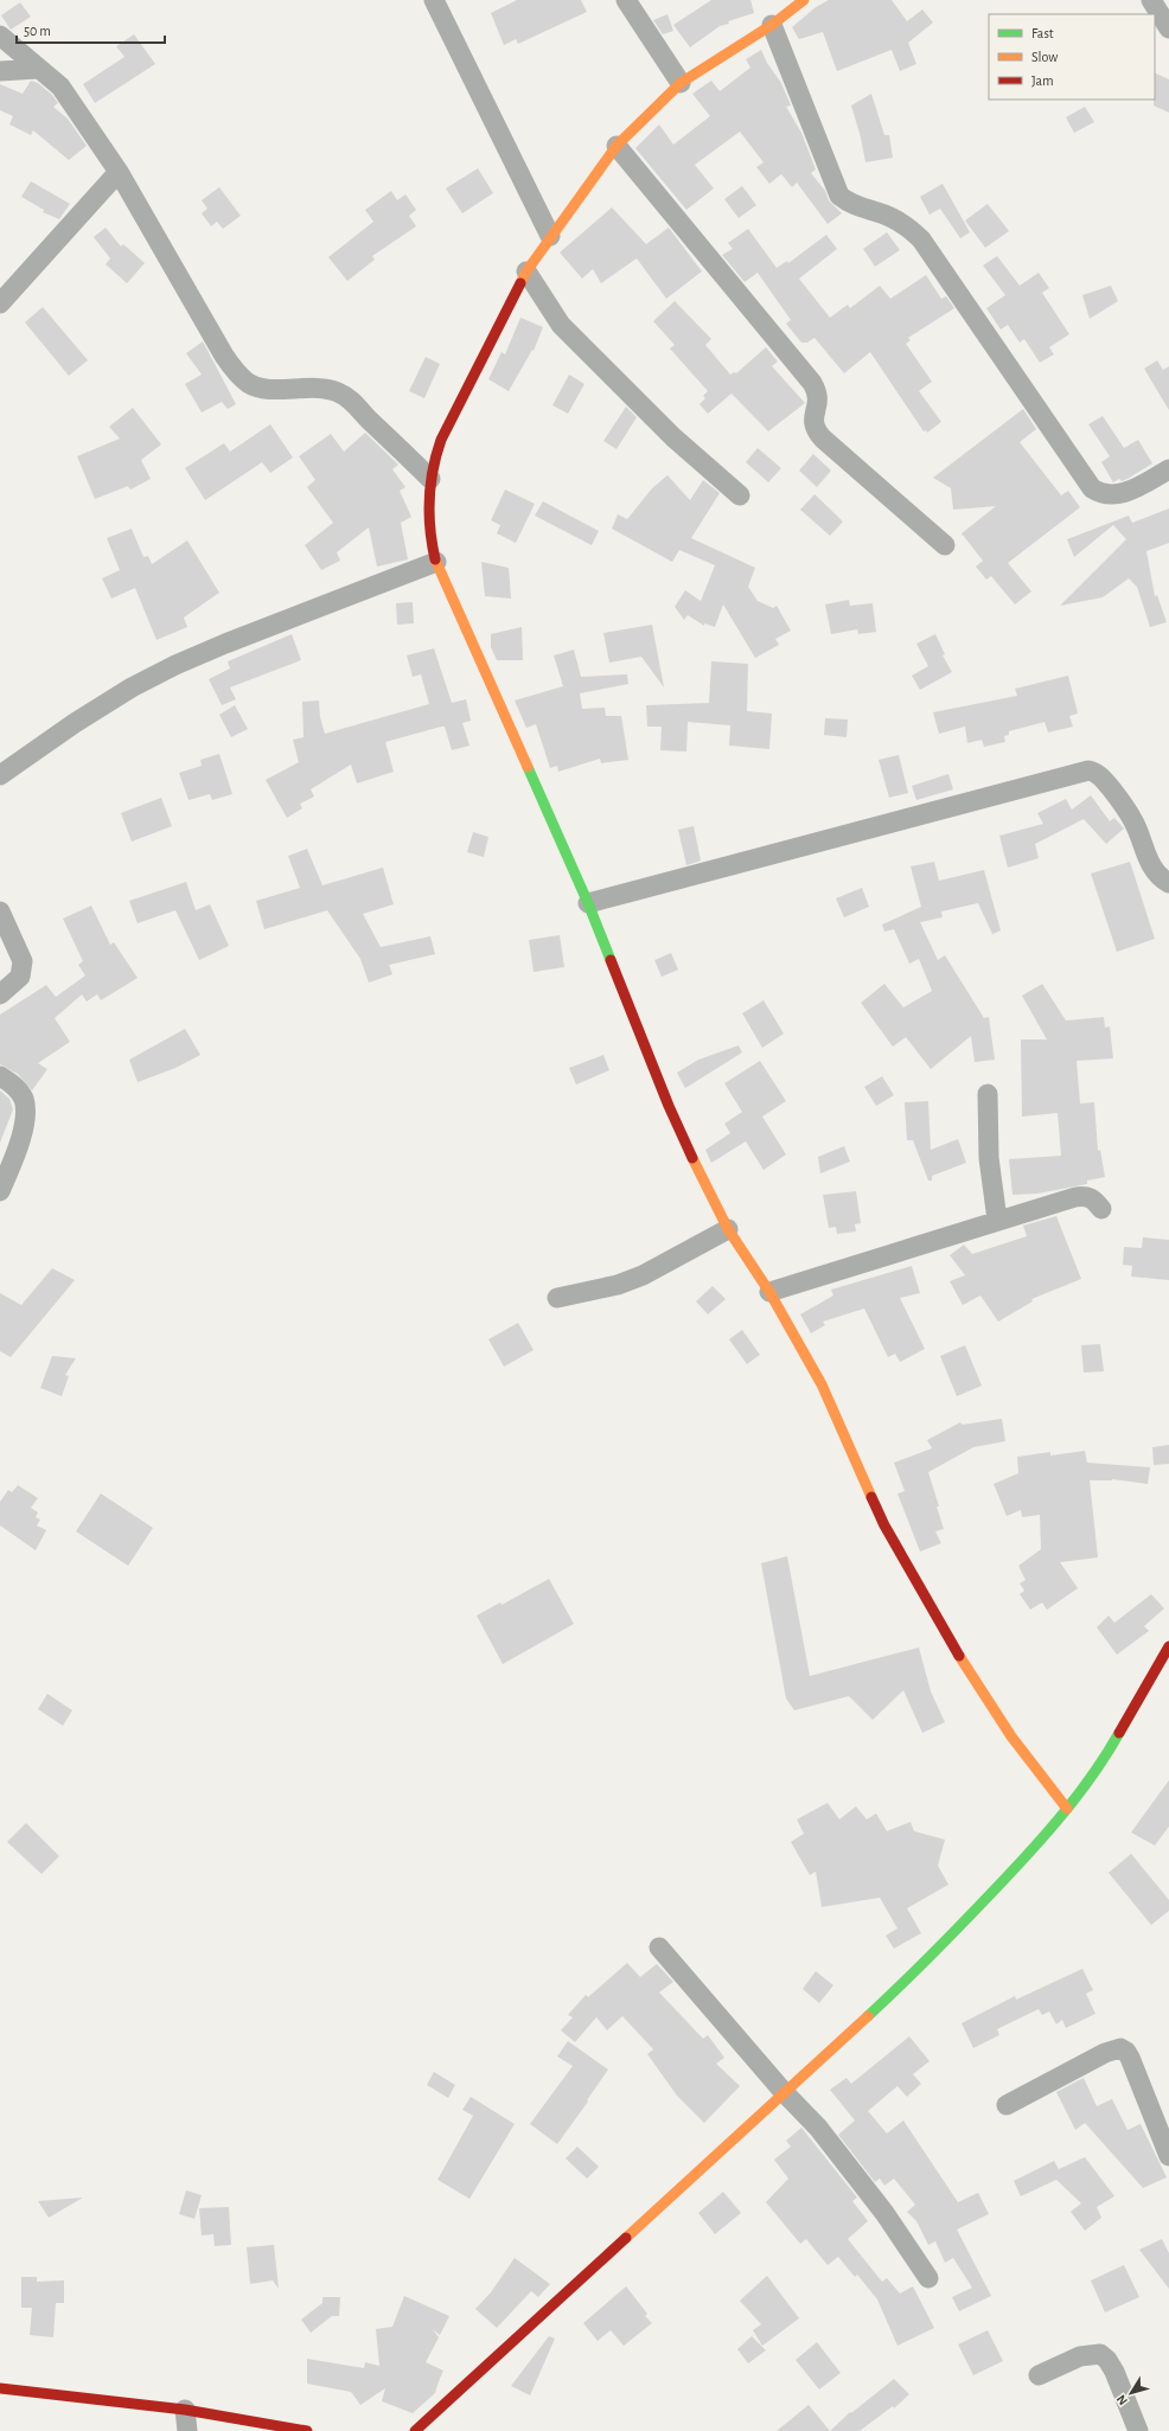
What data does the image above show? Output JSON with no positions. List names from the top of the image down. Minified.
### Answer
{"legend":["Fast","Slow","Jam"],"scale_bar":"50 m","north":"bottom left"}
